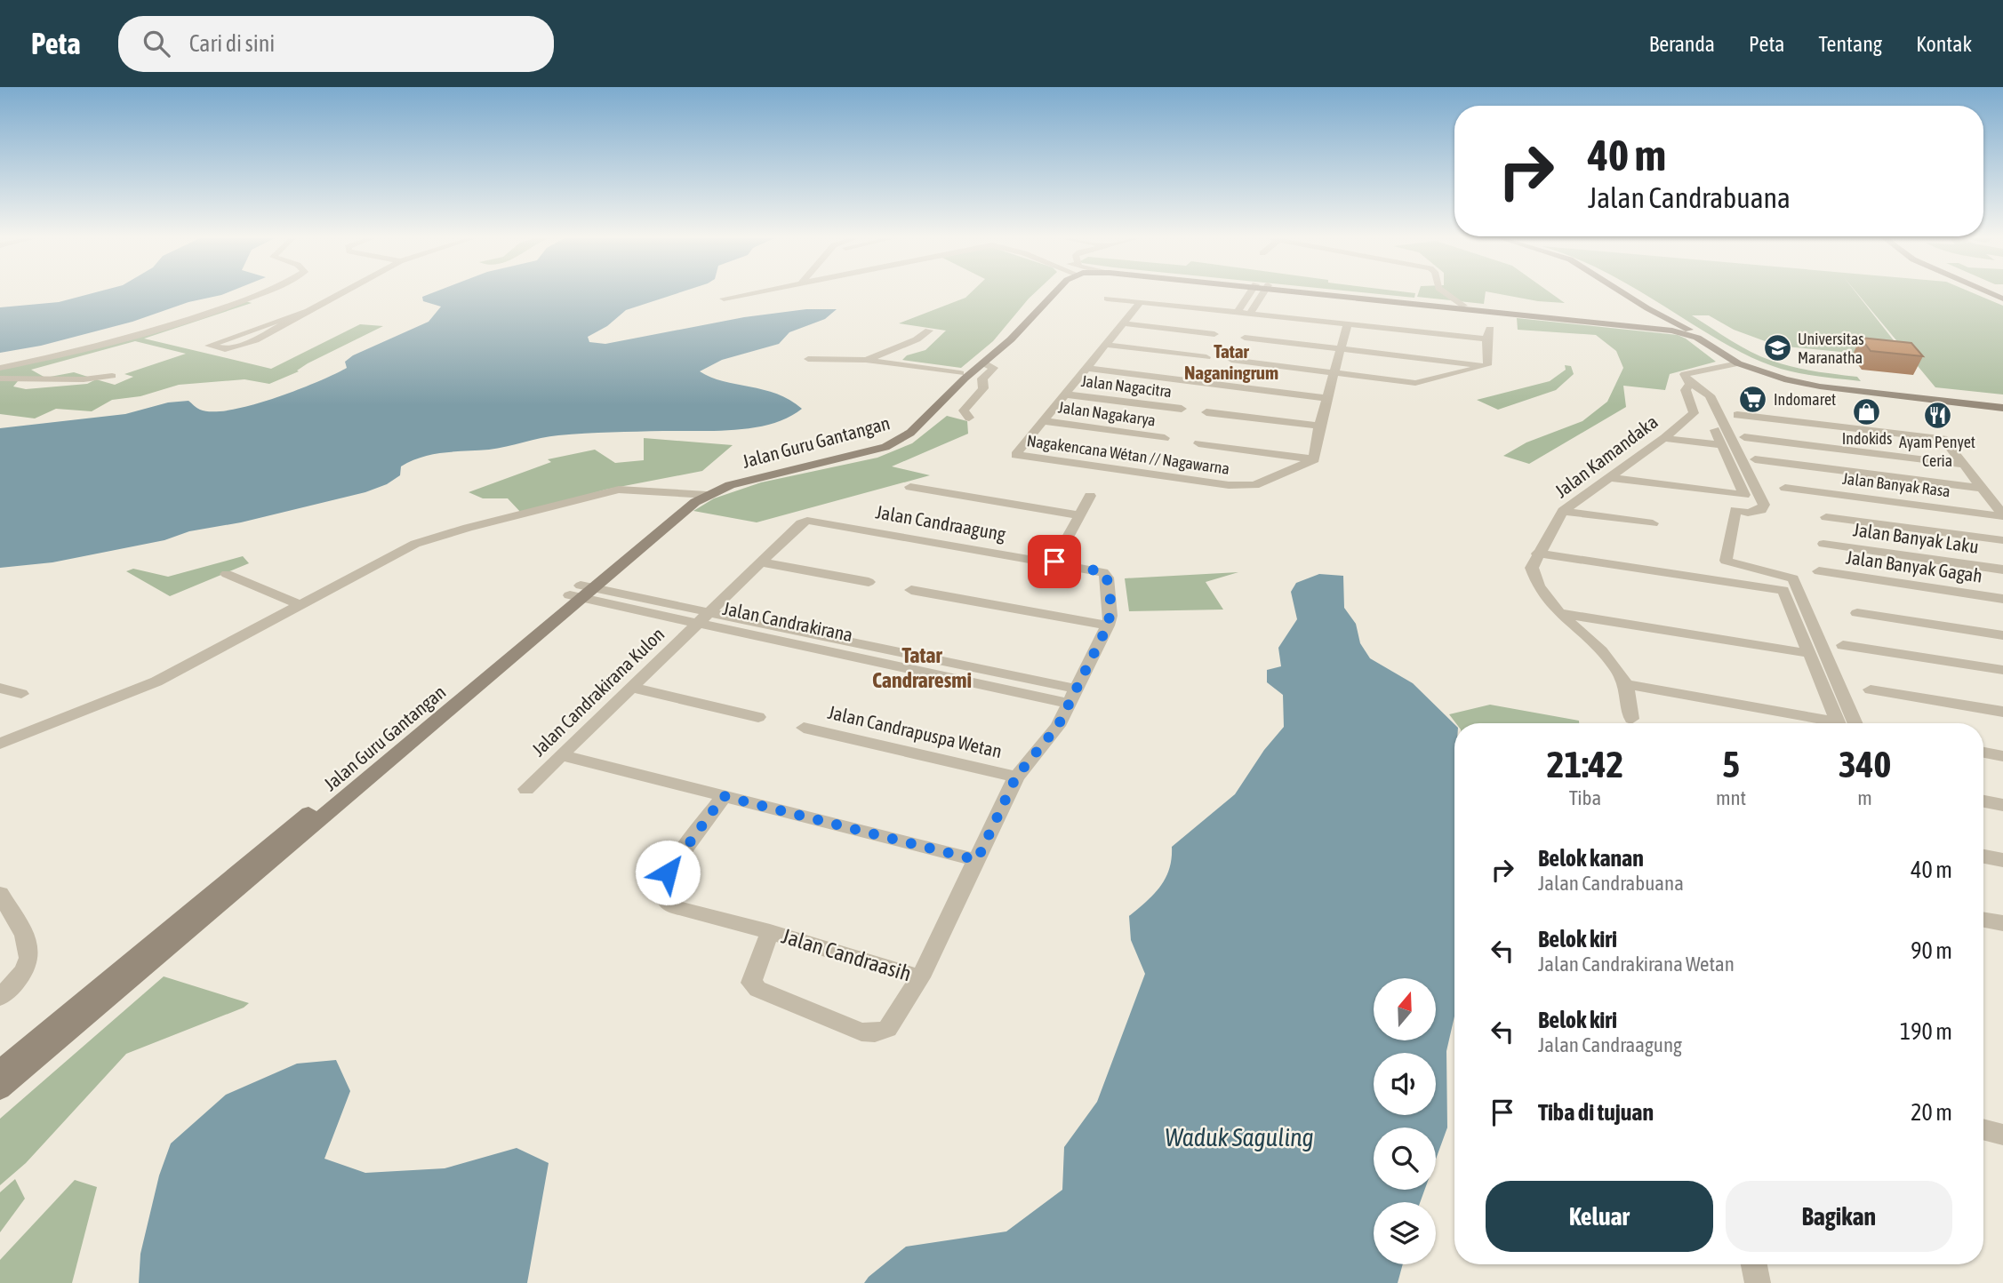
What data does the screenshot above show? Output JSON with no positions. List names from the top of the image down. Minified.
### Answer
{"streets":{"street":["Jalan Nagacitra","Jalan Nagakarya","Jalan Guru Gantangan","Nagakencana Wétan // Nagawarna","Jalan Kamandaka","Jalan Banyak Rasa","Jalan Candraagung","Jalan Banyak Laku","Jalan Banyak Gagah","Jalan Candrakirana","Jalan Candrakirana Kulon","Jalan Candrapuspa Wetan","Jalan Candraasih"]},"crossings":[["Jalan Nagakarya","Nagakencana Wétan // Nagawarna"],["Jalan Guru Gantangan","Jalan Candrakirana"],["Jalan Candraagung","Jalan Candrakirana Kulon"],["Jalan Candrakirana","Jalan Candrakirana Kulon"]],"districts":["Tatar Naganingrum","Tatar Candraresmi"],"water":["Waduk Saguling"],"places":{"school or university":["Universitas Maranatha"],"supermarket":["Indomaret"],"shop":["Indokids"],"restaurant":["Ayam Penyet Ceria"]},"north":"top","page":{"header":"Peta","search":"Cari di sini","nav":["Beranda","Peta","Tentang","Kontak"],"turn":["40 m","Jalan Candrabuana"],"eta":["21:42","Tiba","5","mnt","340","m"],"list":[{"name":"Belok kanan","note":"Jalan Candrabuana","value":"40 m"},{"name":"Belok kiri","note":"Jalan Candrakirana Wetan","value":"90 m"},{"name":"Belok kiri","note":"Jalan Candraagung","value":"190 m"},{"name":"Tiba di tujuan","value":"20 m"}],"buttons":["Keluar","Bagikan"]}}
